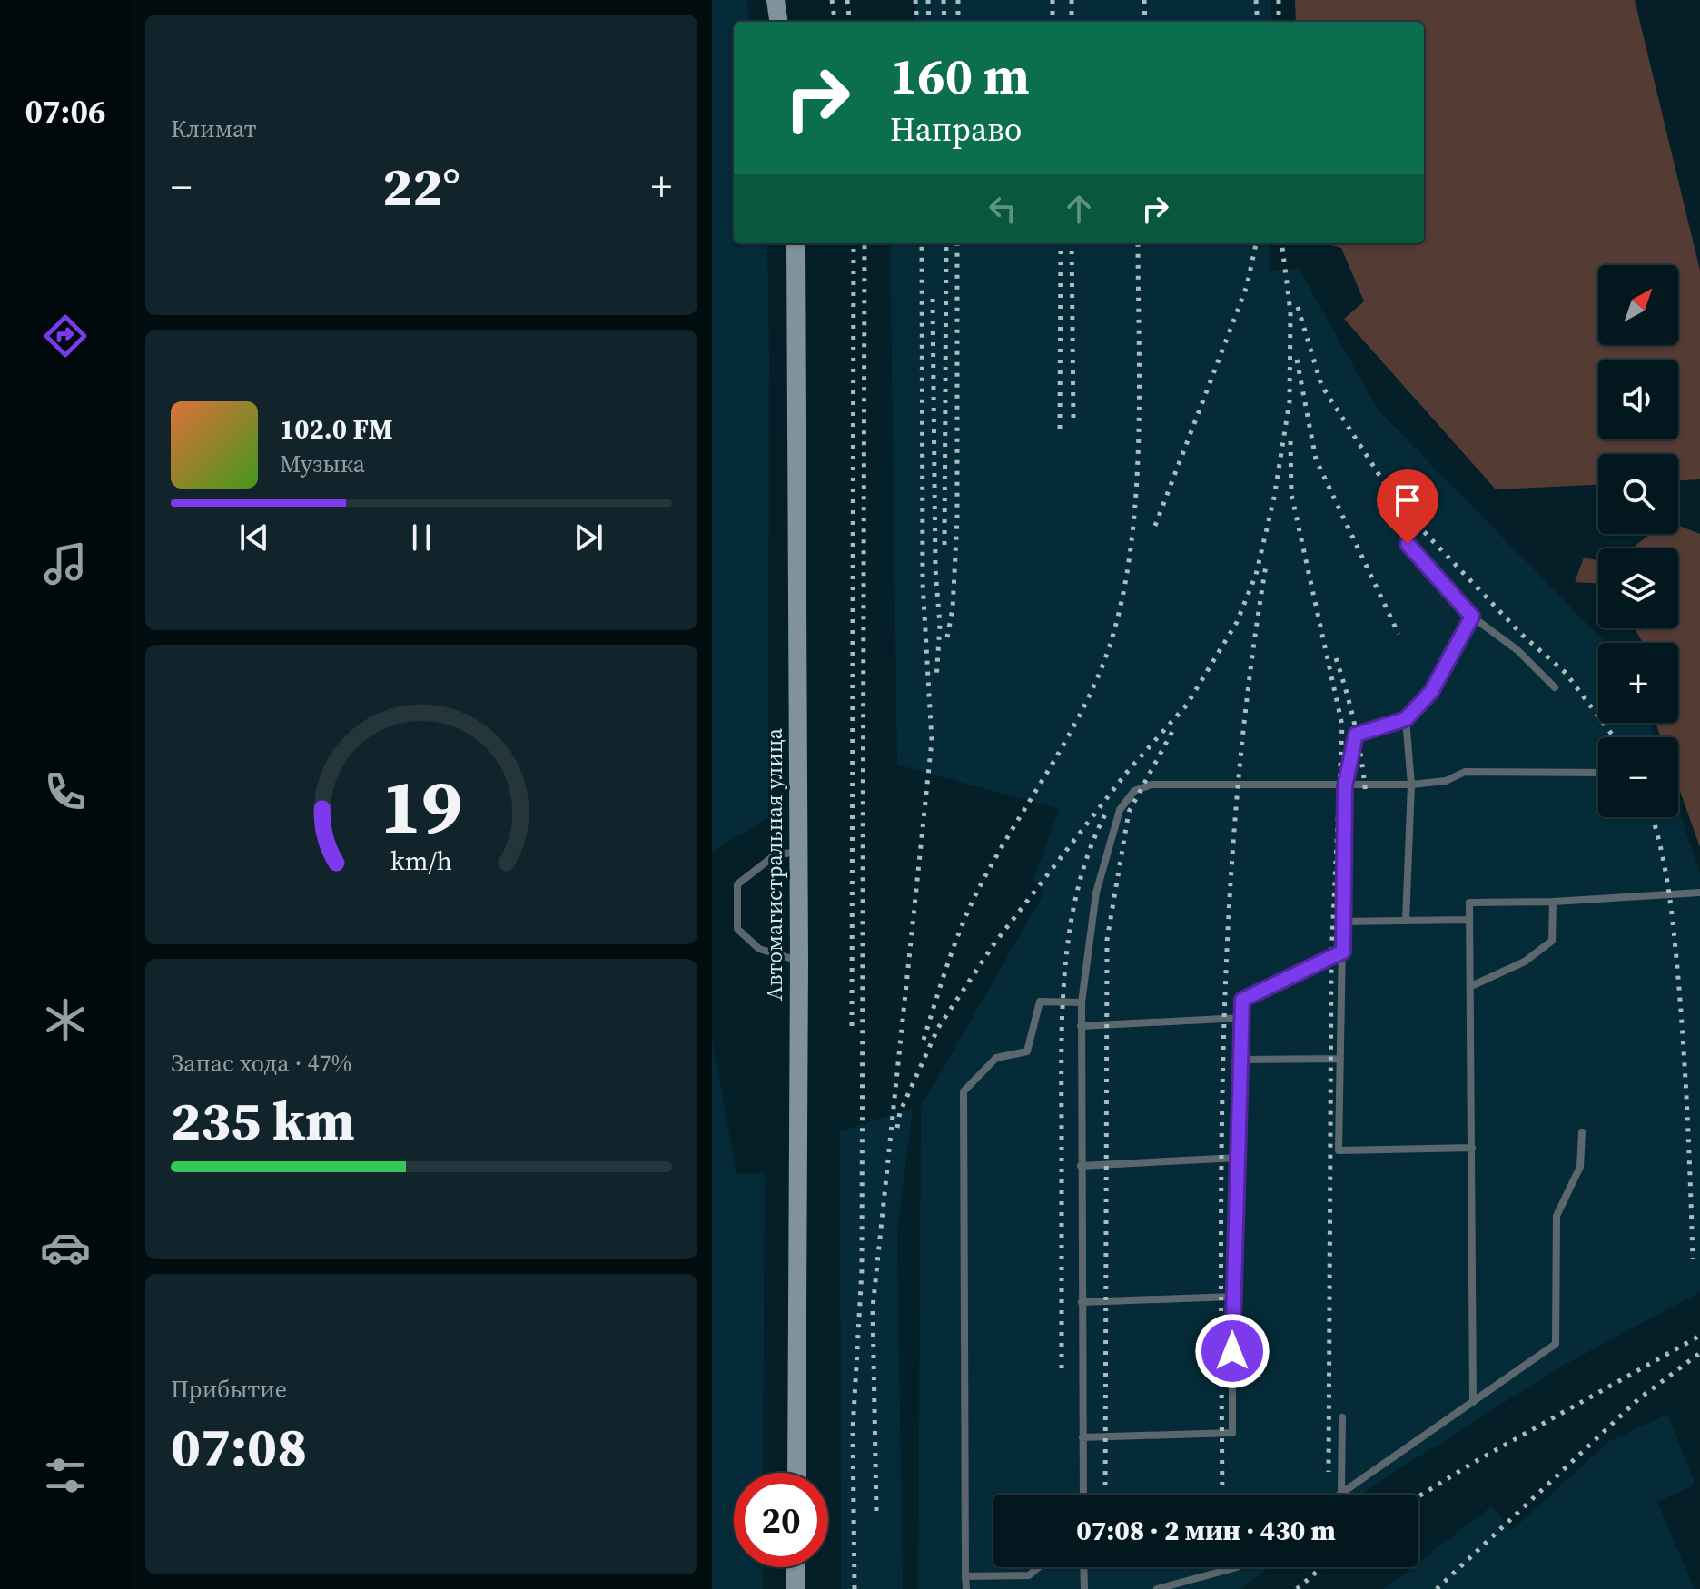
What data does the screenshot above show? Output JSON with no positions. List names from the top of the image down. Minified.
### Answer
{"streets":{"main road":["Автомагистральная улица"]},"north":"top right","page":{"tabs":"07:06","tile":["Климат",["Запас хода · 47%","235 km"],["Прибытие","07:08"]],"turn":["160 m","Направо"],"heat":["−","22°","+"],"map_buttons":["+","−"],"song":["102.0 FM","Музыка"],"limit":"20","trip":"07:08 · 2 мин · 430 m","gauge":["19","km/h"]}}
